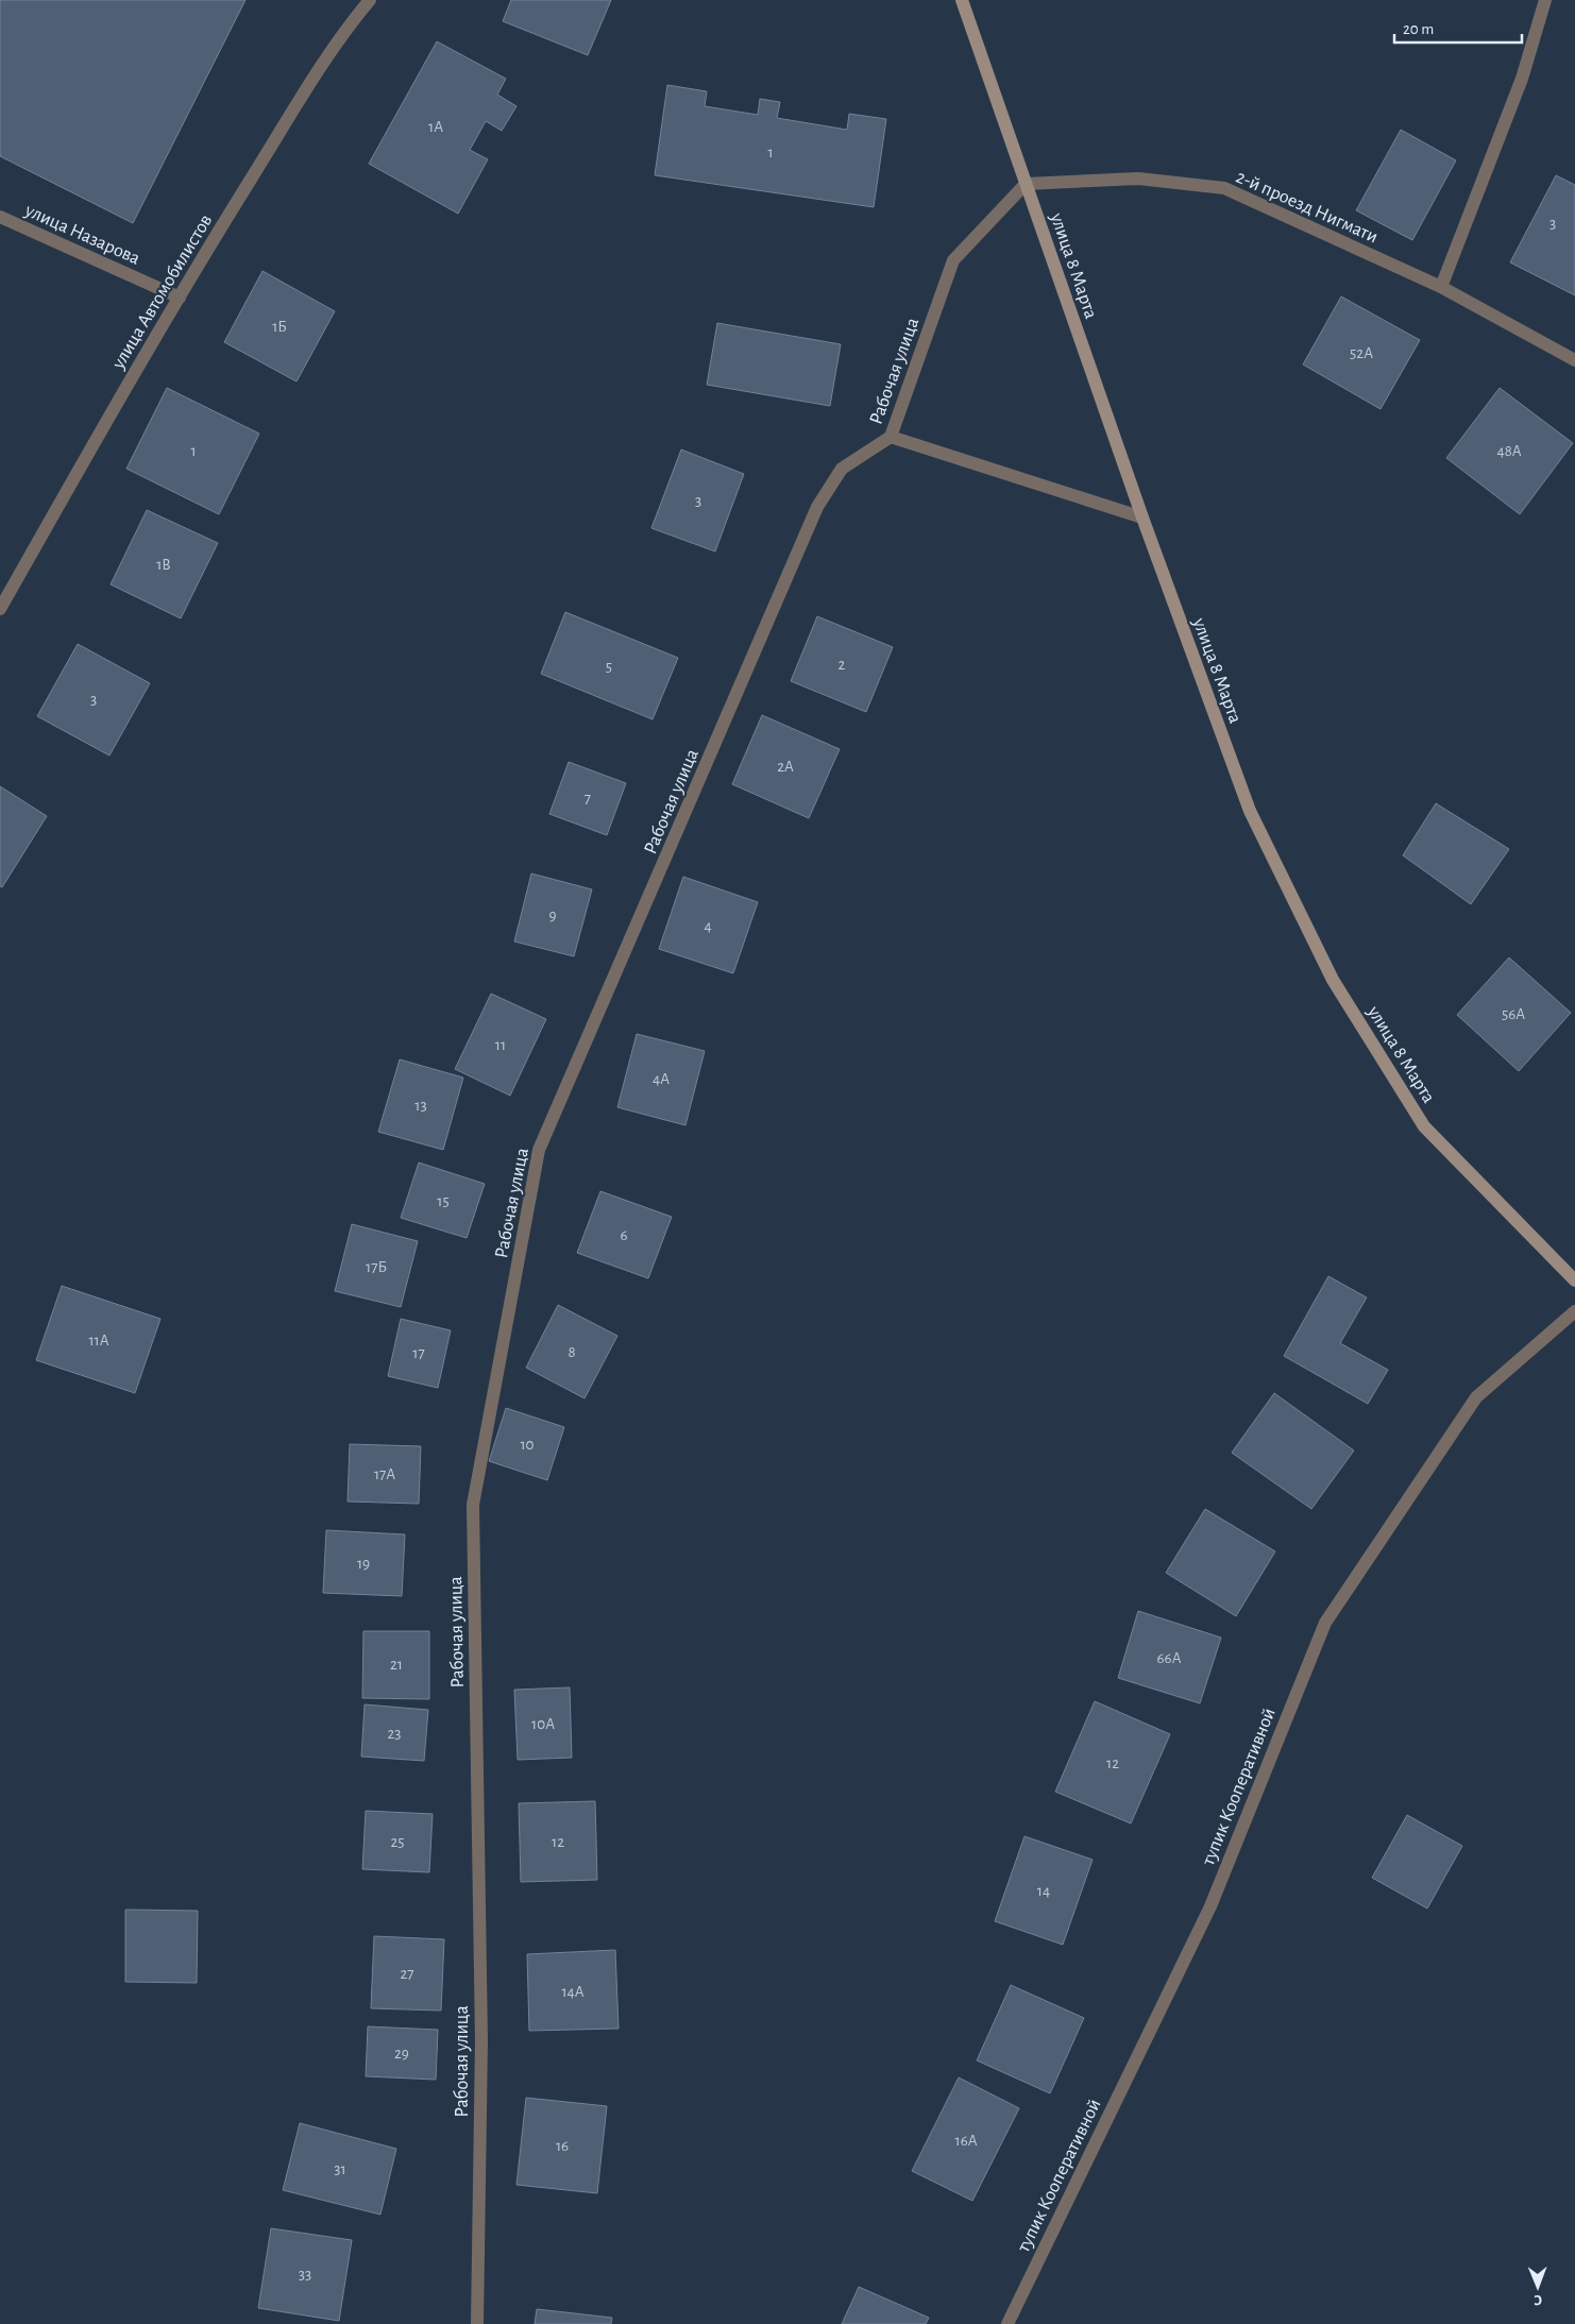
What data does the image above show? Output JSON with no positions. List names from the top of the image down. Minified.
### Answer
{"streets":{"main road":["улица 8 Марта"],"street":["2-й проезд Нигмати","улица Назарова","улица Автомобилистов","Рабочая улица","тупик Кооперативной"]},"crossings":[["2-й проезд Нигмати","улица 8 Марта"],["2-й проезд Нигмати","Рабочая улица"],["улица Назарова","улица Автомобилистов"],["улица 8 Марта","Рабочая улица"]],"house_numbers":["1А","1","3","1Б","52А","1","48А","3","1В","2","5","3","2А","7","9","4","56А","11","4А","13","15","6","17Б","11А","8","17","10","17А","19","66А","21","10А","23","12","25","12","14","27","14А","29","16А","16","31","33"],"scale_bar":"20 m","north":"bottom"}
